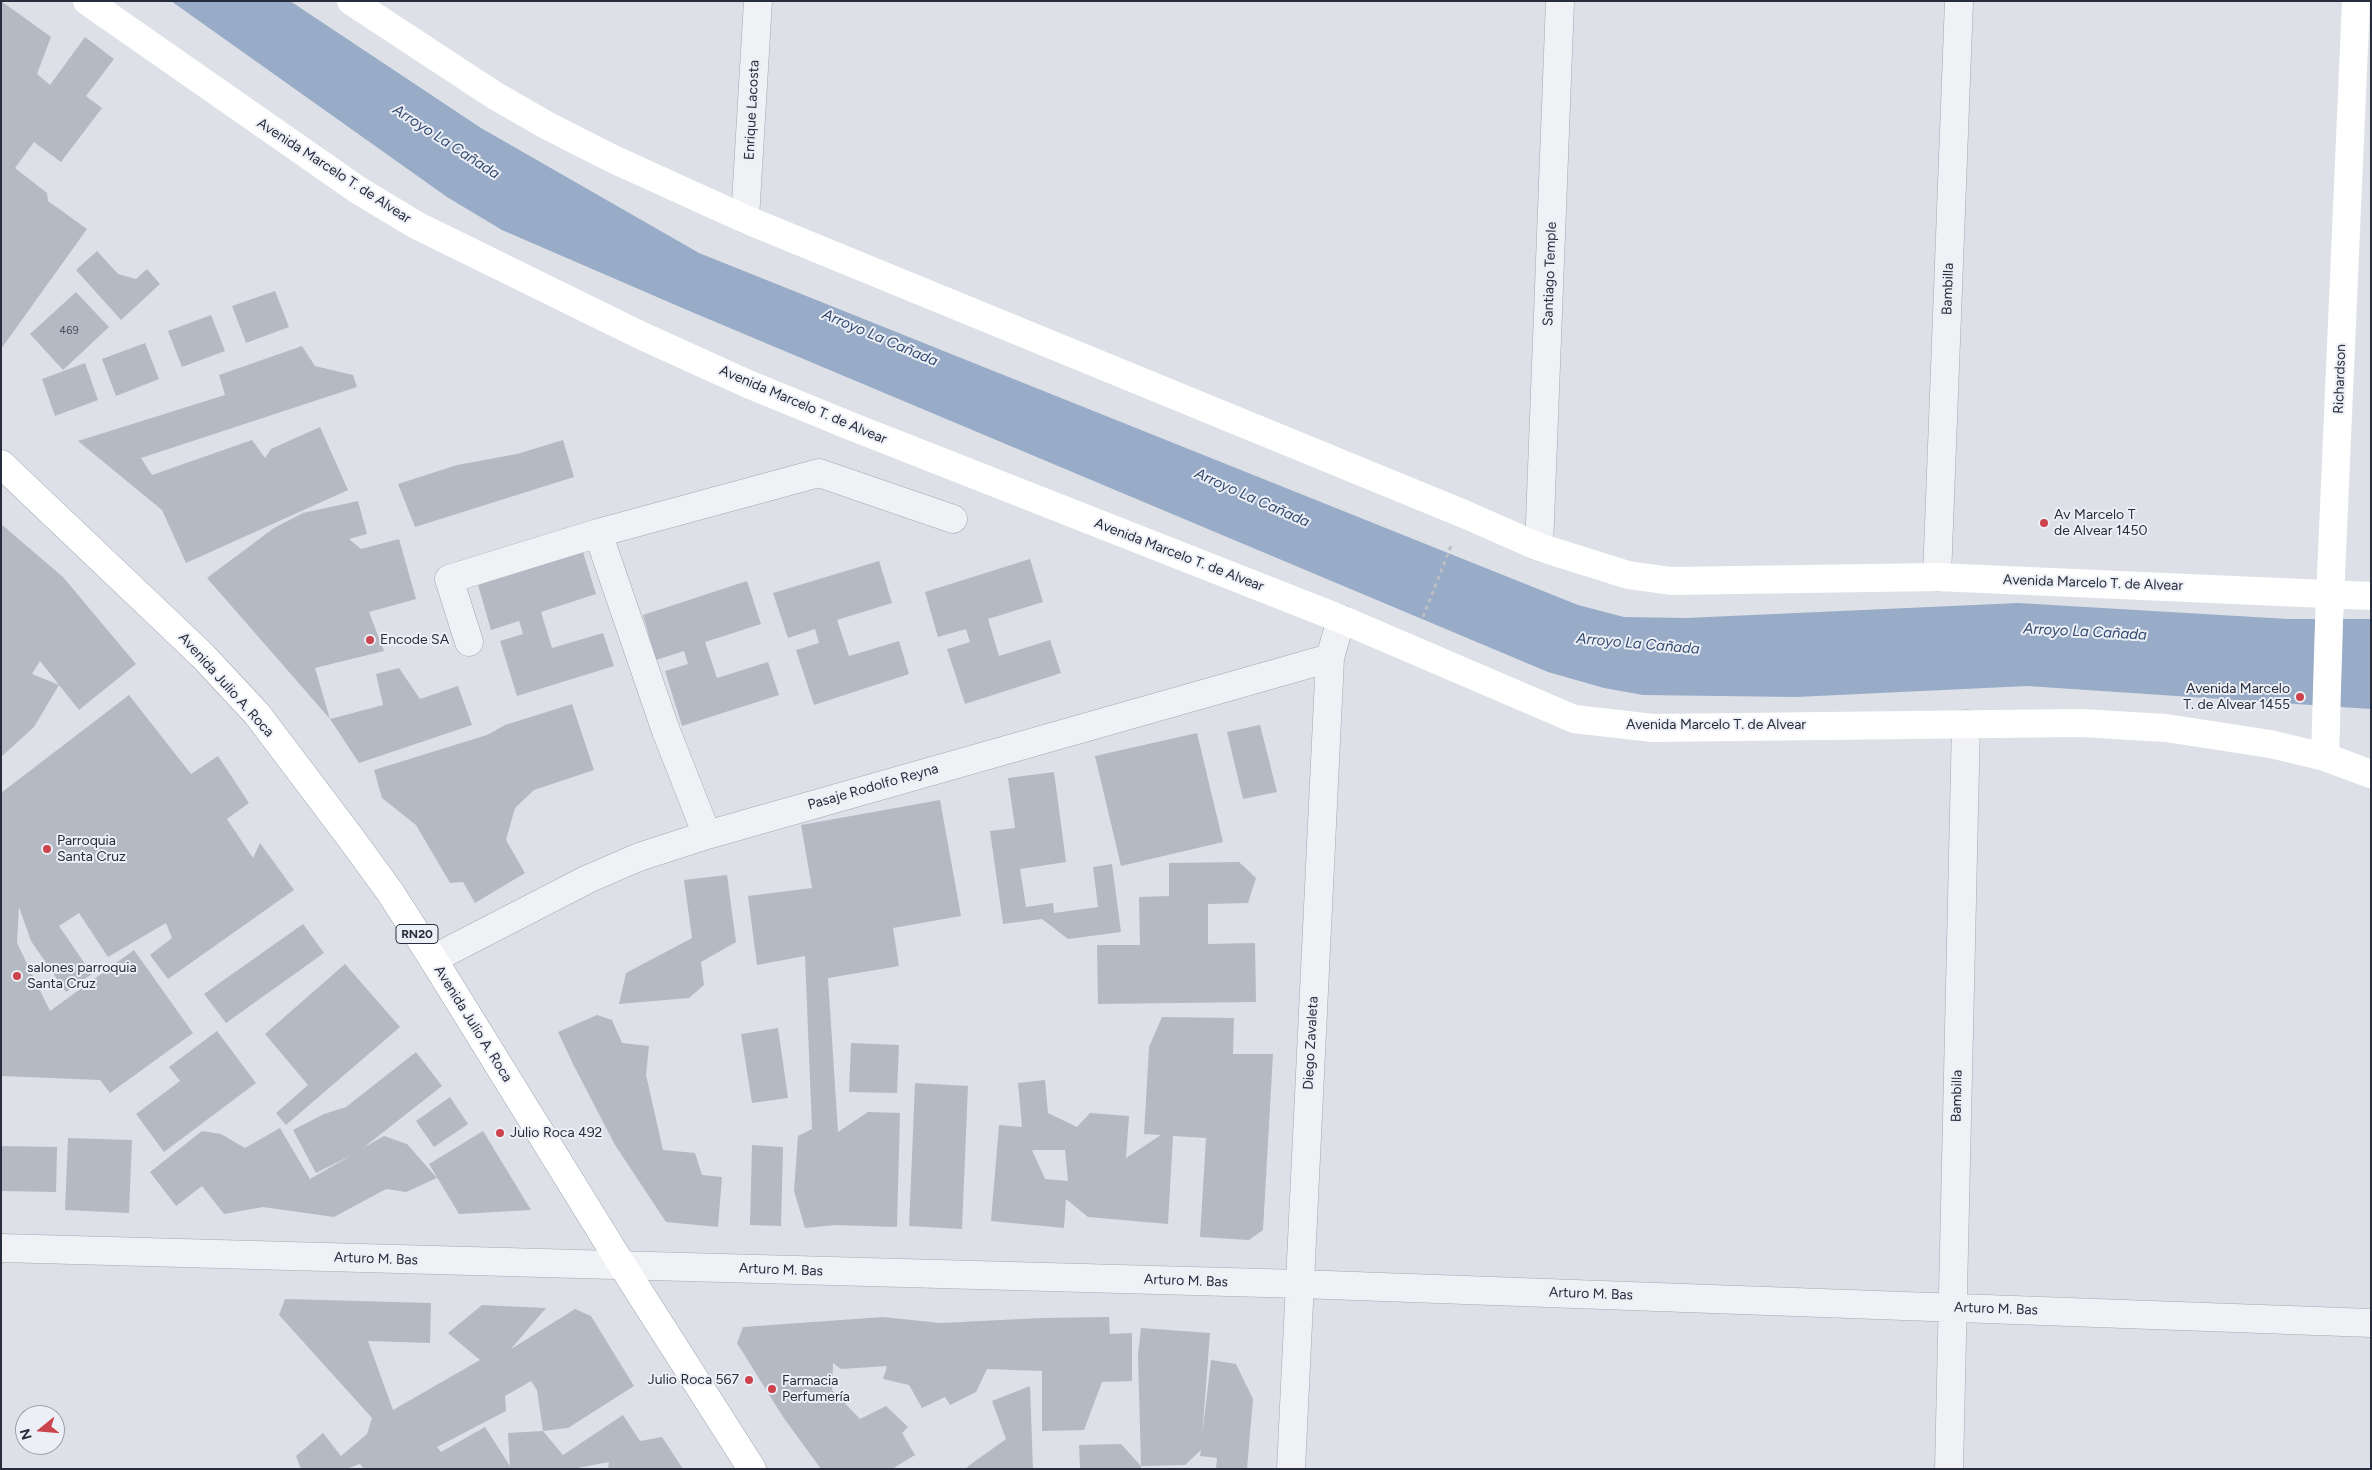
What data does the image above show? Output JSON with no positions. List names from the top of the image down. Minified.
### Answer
{"streets":{"main road":["Avenida Marcelo T. de Alvear","Richardson","Avenida Julio A. Roca","RN20"],"street":["Enrique Lacosta","Santiago Temple","Bambilla","Pasaje Rodolfo Reyna","Diego Zavaleta","Arturo M. Bas"]},"crossings":[["Enrique Lacosta","Avenida Marcelo T. de Alvear"],["Avenida Marcelo T. de Alvear","Santiago Temple"],["Avenida Marcelo T. de Alvear","Bambilla"],["Avenida Marcelo T. de Alvear","Richardson"],["Avenida Marcelo T. de Alvear","Diego Zavaleta"],["Bambilla","Arturo M. Bas"],["Avenida Julio A. Roca","Pasaje Rodolfo Reyna"],["Avenida Julio A. Roca","Arturo M. Bas"],["Pasaje Rodolfo Reyna","Diego Zavaleta"],["Diego Zavaleta","Arturo M. Bas"]],"water":["Arroyo La Cañada"],"places":["Av Marcelo T de Alvear 1450","Encode SA","Avenida Marcelo T. de Alvear 1455","Parroquia Santa Cruz","salones parroquia Santa Cruz","Julio Roca 492","Julio Roca 567","Farmacia Perfumería"],"house_numbers":["469"],"north":"left"}
